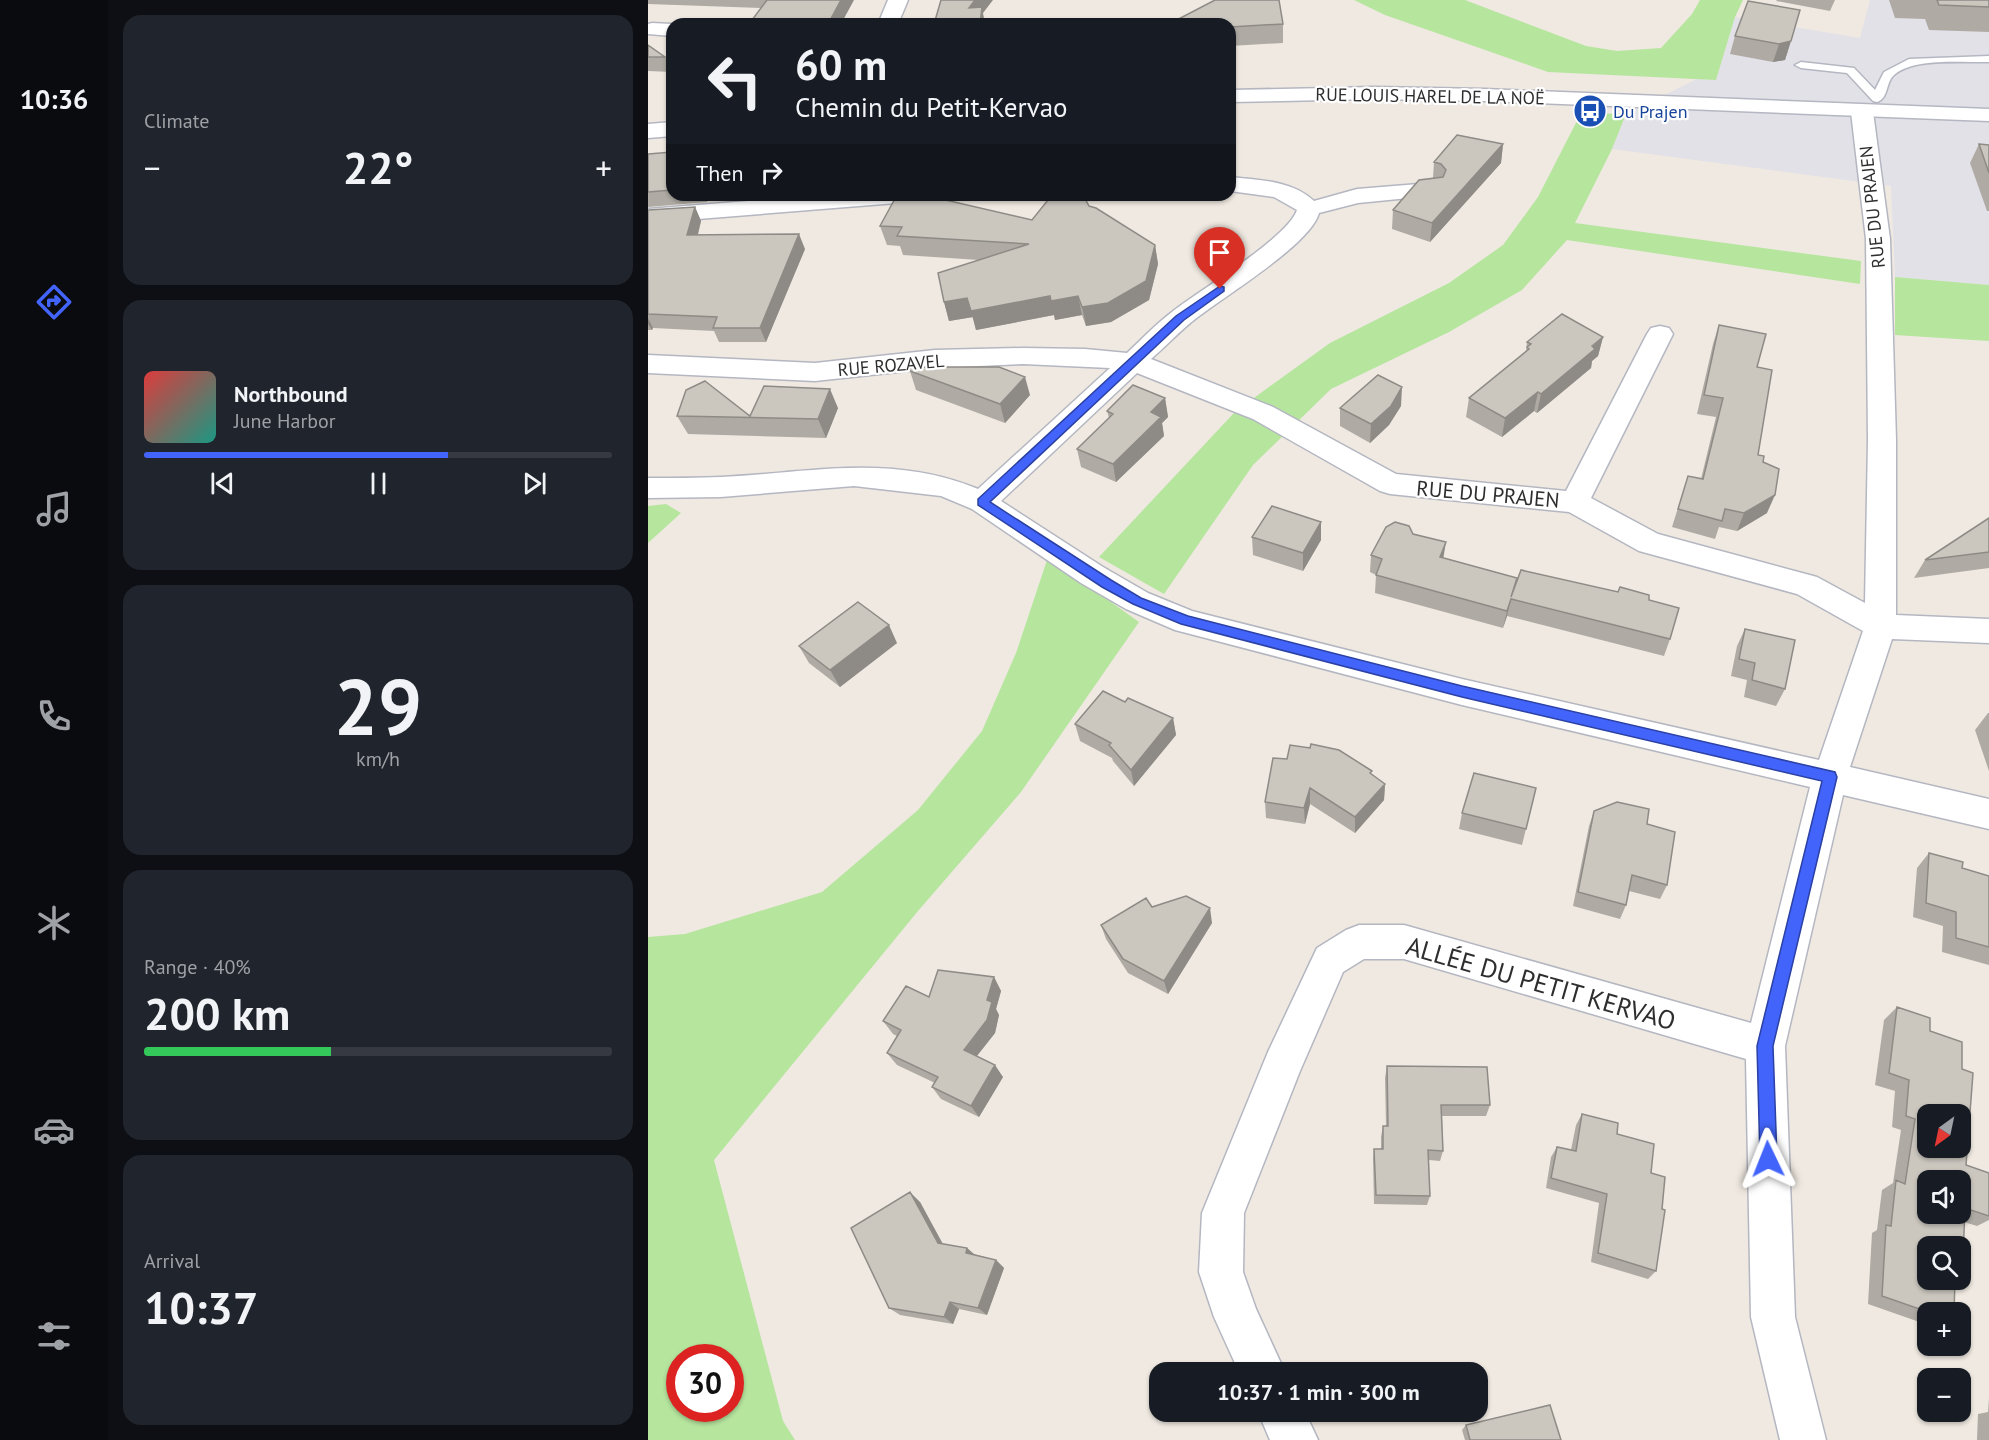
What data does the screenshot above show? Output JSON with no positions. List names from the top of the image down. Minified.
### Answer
{"streets":{"street":["RUE LOUIS HAREL DE LA NOË","RUE DU PRAJEN","RUE ROZAVEL","ALLÉE DU PETIT KERVAO"]},"crossings":[["RUE LOUIS HAREL DE LA NOË","RUE DU PRAJEN"],["RUE DU PRAJEN","RUE ROZAVEL"]],"places":{"bus stop":["Du Prajen"]},"north":"bottom left","page":{"tabs":"10:36","tile":["Climate",["29","km/h"],["Range · 40%","200 km"],["Arrival","10:37"]],"turn":["60 m","Chemin du Petit-Kervao"],"heat":["−","22°","+"],"then":"Then","song":["Northbound","June Harbor"],"map_buttons":["+","−"],"limit":"30","trip":"10:37 · 1 min · 300 m"}}
